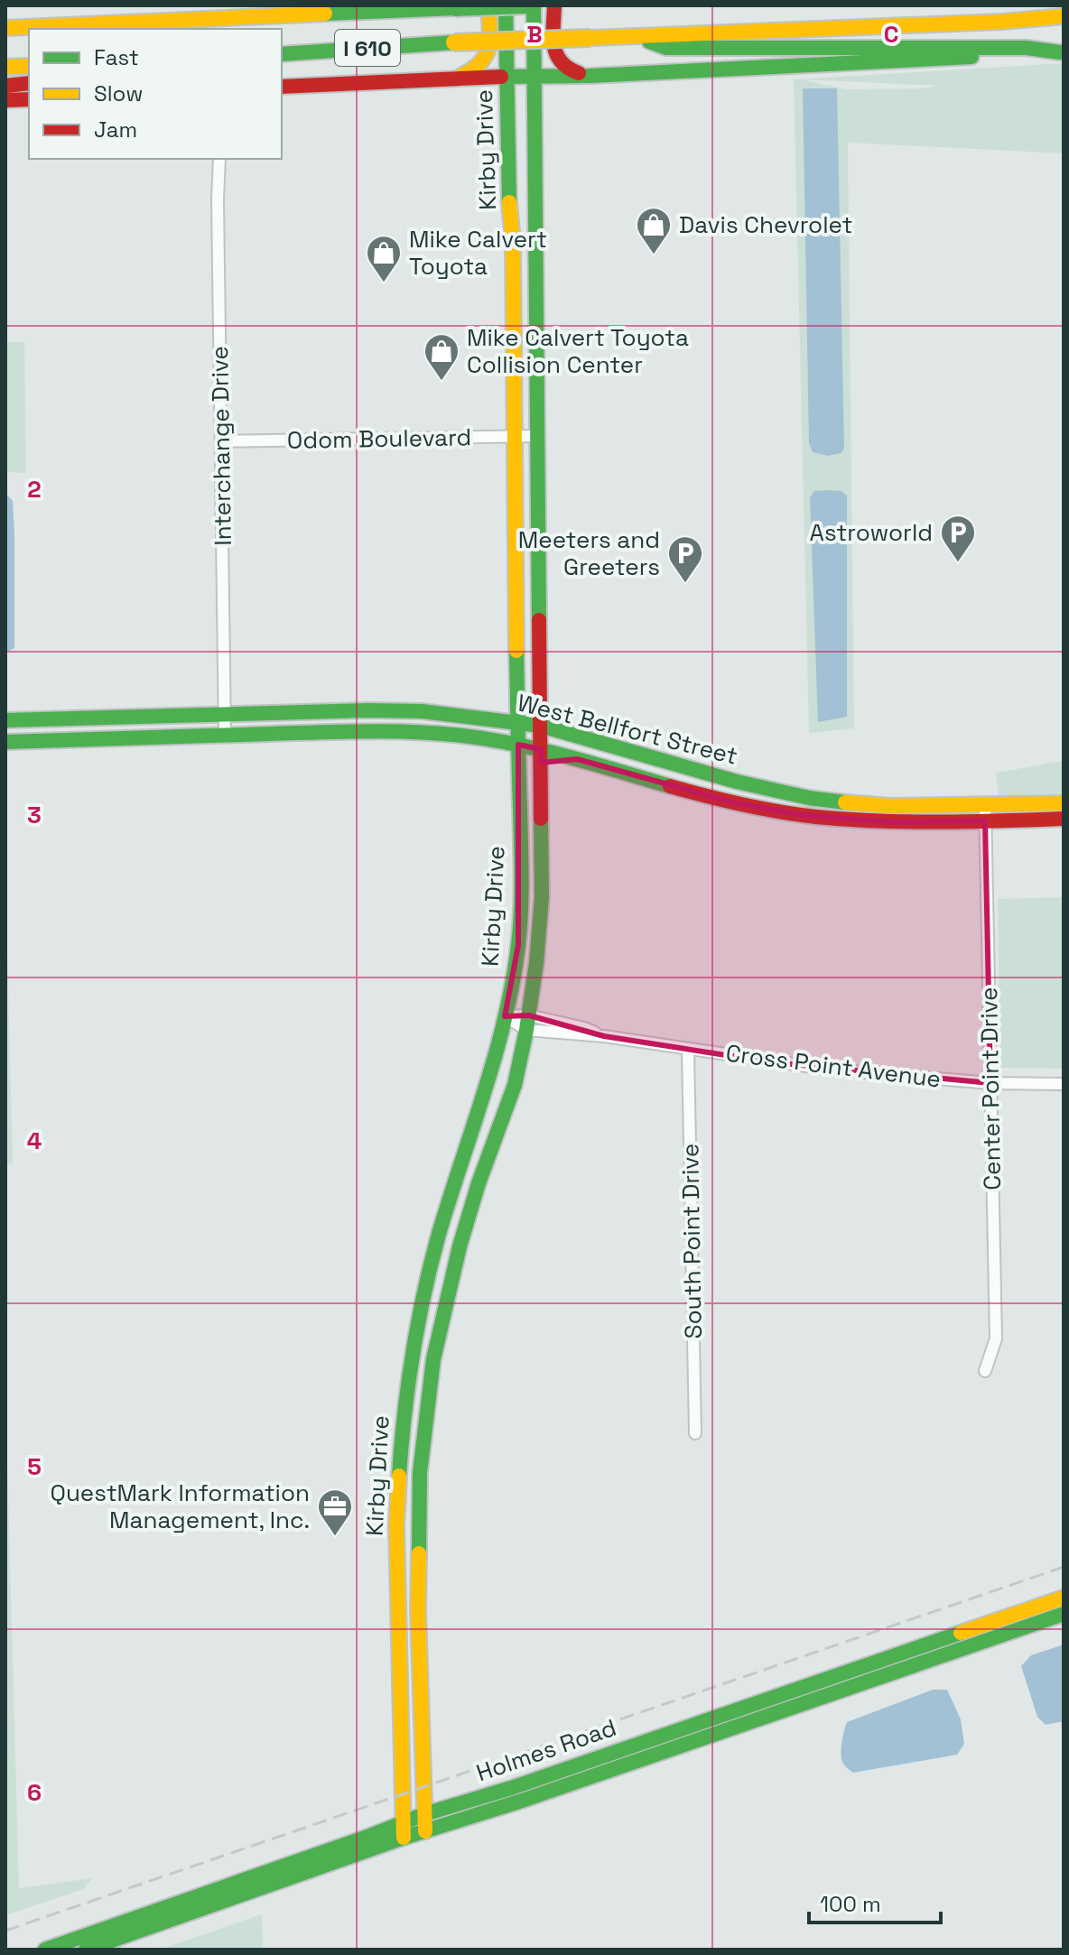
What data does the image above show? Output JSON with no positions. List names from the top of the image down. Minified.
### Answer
{"streets":{"main road":["I 610","Kirby Drive","West Bellfort Street","Holmes Road"],"street":["Odom Boulevard","Interchange Drive","Cross Point Avenue","Center Point Drive","South Point Drive"]},"crossings":[["Kirby Drive","Odom Boulevard"],["Kirby Drive","West Bellfort Street"],["Kirby Drive","Cross Point Avenue"],["Kirby Drive","Holmes Road"],["Odom Boulevard","Interchange Drive"],["Interchange Drive","West Bellfort Street"],["West Bellfort Street","Center Point Drive"],["Cross Point Avenue","Center Point Drive"],["Cross Point Avenue","South Point Drive"]],"places":{"shop":["Davis Chevrolet","Mike Calvert Toyota","Mike Calvert Toyota Collision Center"],"parking":["Astroworld","Meeters and Greeters"],"office":["QuestMark Information Management, Inc."]},"legend":["Fast","Slow","Jam"],"scale_bar":"100 m","grid":{"columns":["B","C"],"rows":["2","3","4","5","6"]}}
